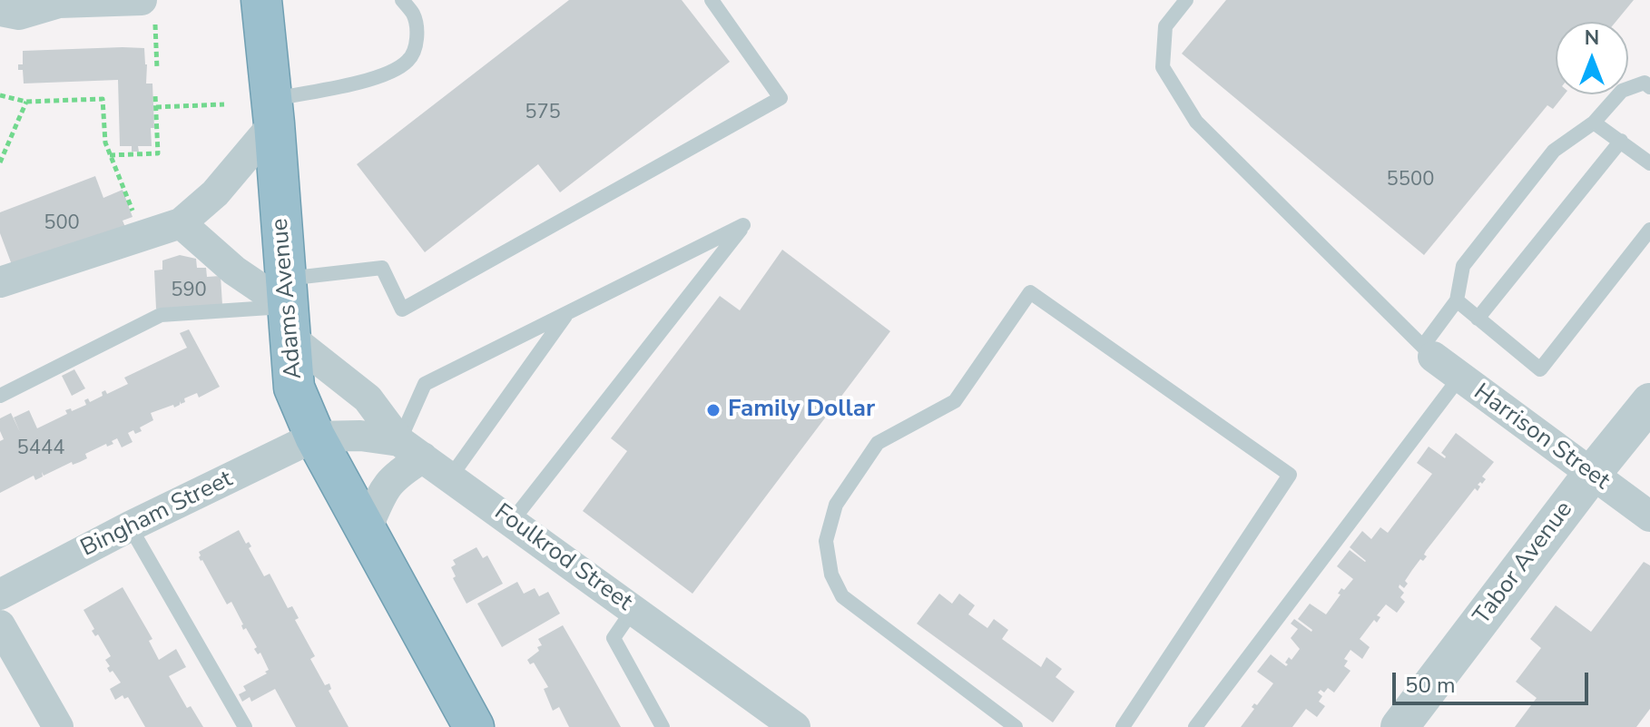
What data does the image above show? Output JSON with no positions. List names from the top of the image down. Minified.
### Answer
{"streets":{"highway":["Adams Avenue"],"street":["Harrison Street","Bingham Street","Foulkrod Street","Tabor Avenue"]},"crossings":[["Adams Avenue","Bingham Street"],["Adams Avenue","Foulkrod Street"],["Harrison Street","Tabor Avenue"],["Bingham Street","Foulkrod Street"]],"places":["Family Dollar"],"house_numbers":["575","5500","500","590","5444"],"scale_bar":"50 m","north":"top"}
